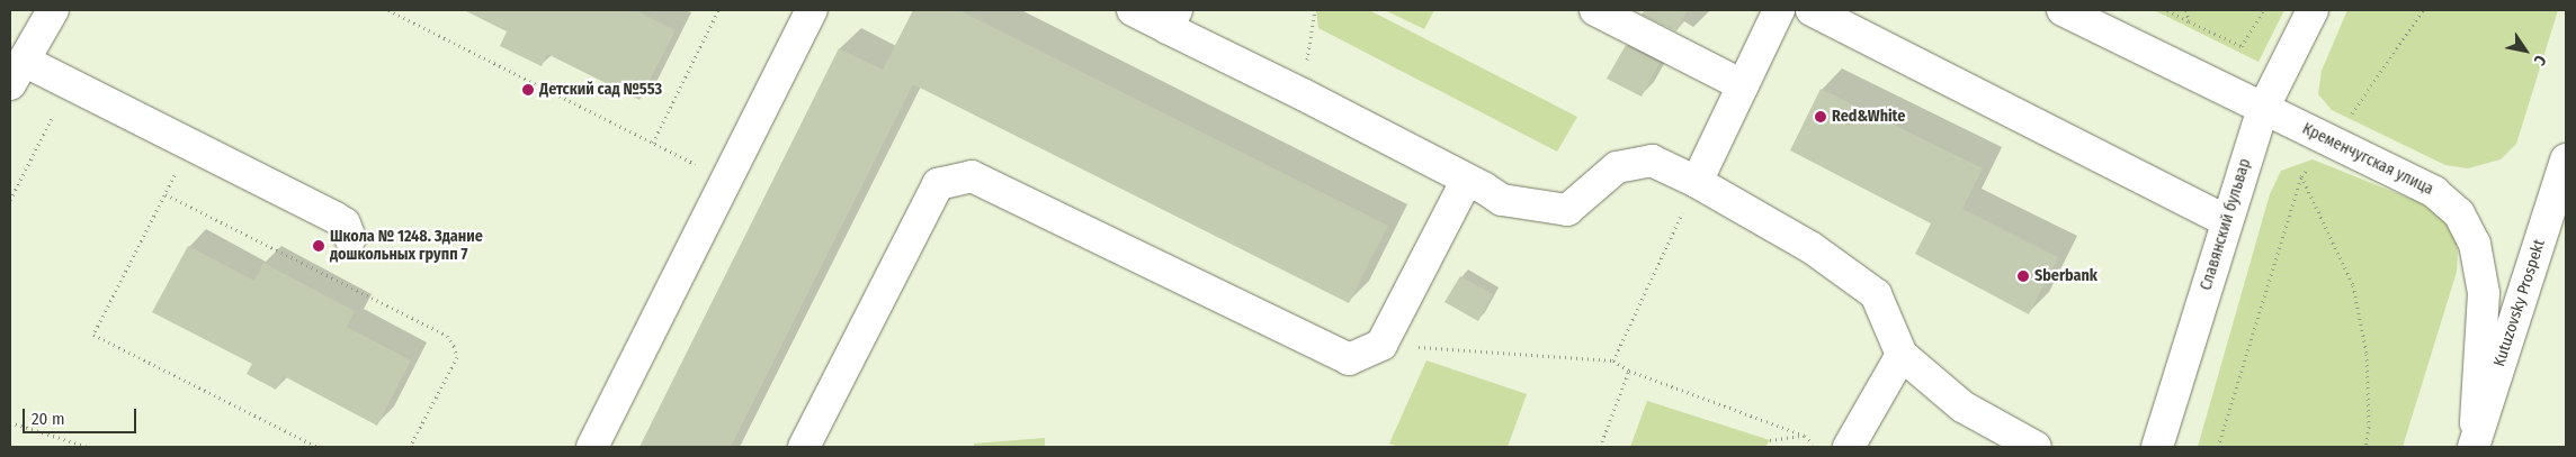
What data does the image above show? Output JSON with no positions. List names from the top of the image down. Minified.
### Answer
{"streets":{"street":["Кременчугская улица","Славянский бульвар","Kutuzovsky Prospekt"]},"crossings":[["Кременчугская улица","Славянский бульвар"],["Кременчугская улица","Kutuzovsky Prospekt"]],"places":["Детский сад №553","Red&White","Школа № 1248. Здание дошкольных групп 7","Sberbank"],"scale_bar":"20 m","north":"bottom right"}
